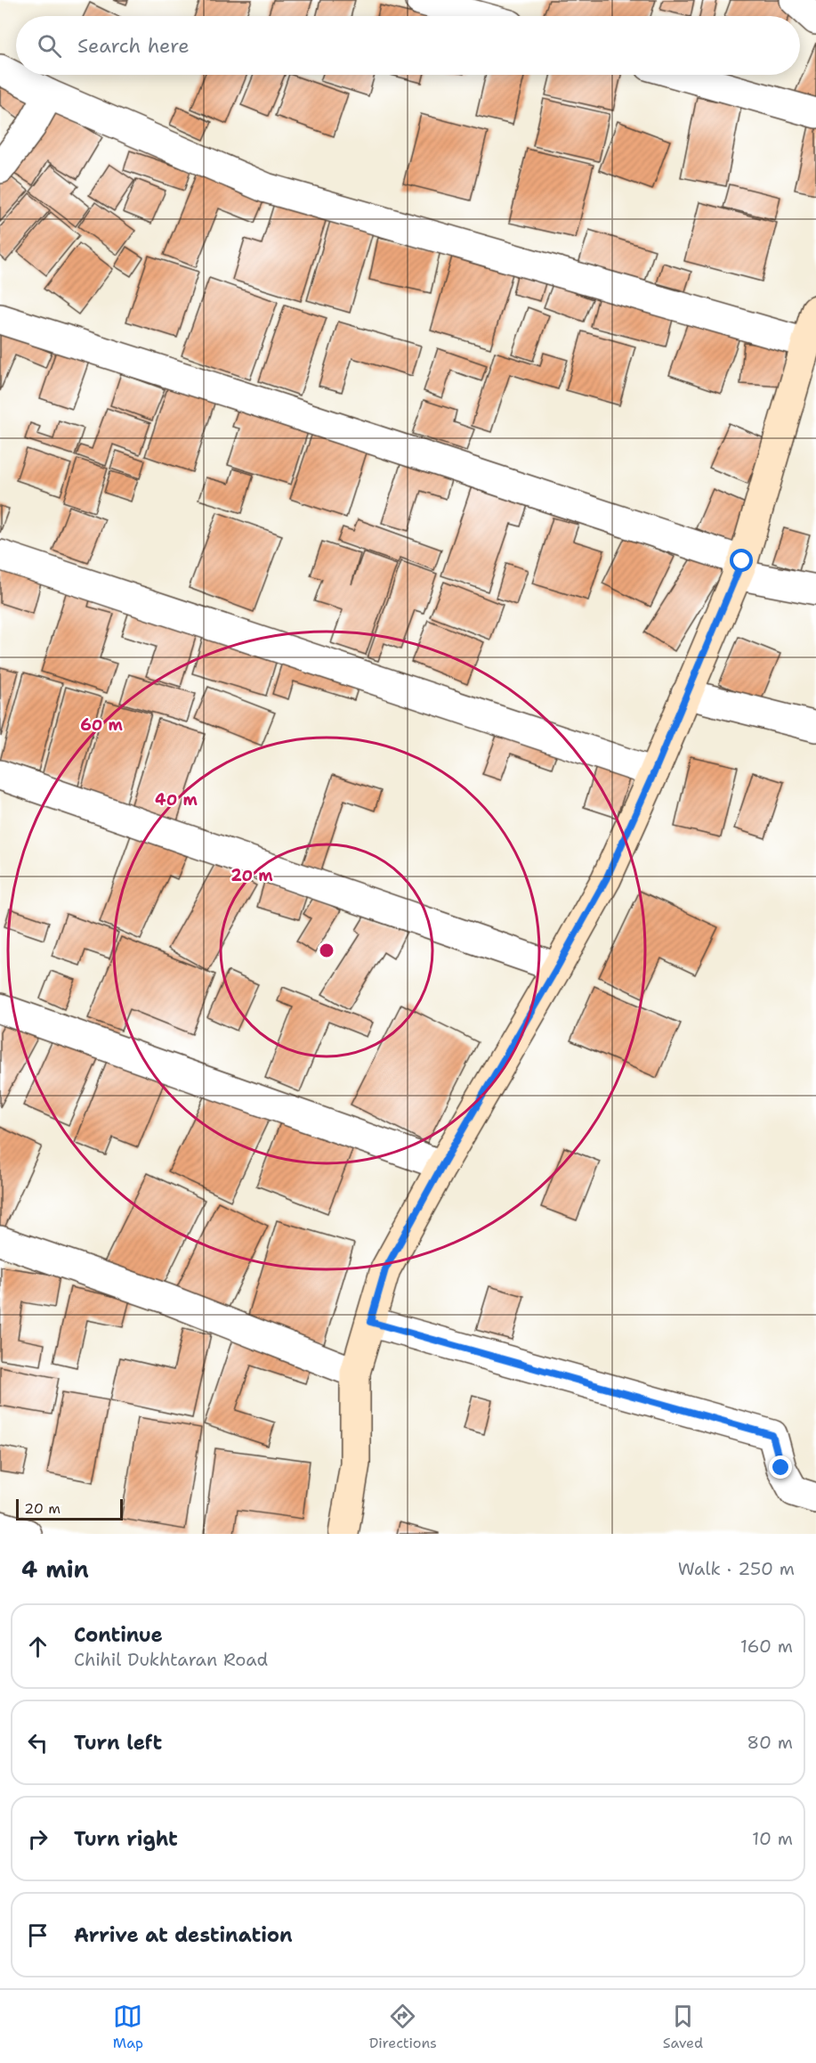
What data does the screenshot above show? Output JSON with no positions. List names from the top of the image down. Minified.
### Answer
{"scale_bar":"20 m","page":{"search":"Search here","scale":"20 m","heading":["4 min","Walk · 250 m"],"list":[["Continue","Chihil Dukhtaran Road","160 m"],["Turn left","80 m"],["Turn right","10 m"],"Arrive at destination"],"nav":["Map","Directions","Saved"]},"rings":["60 m","40 m","20 m"]}
